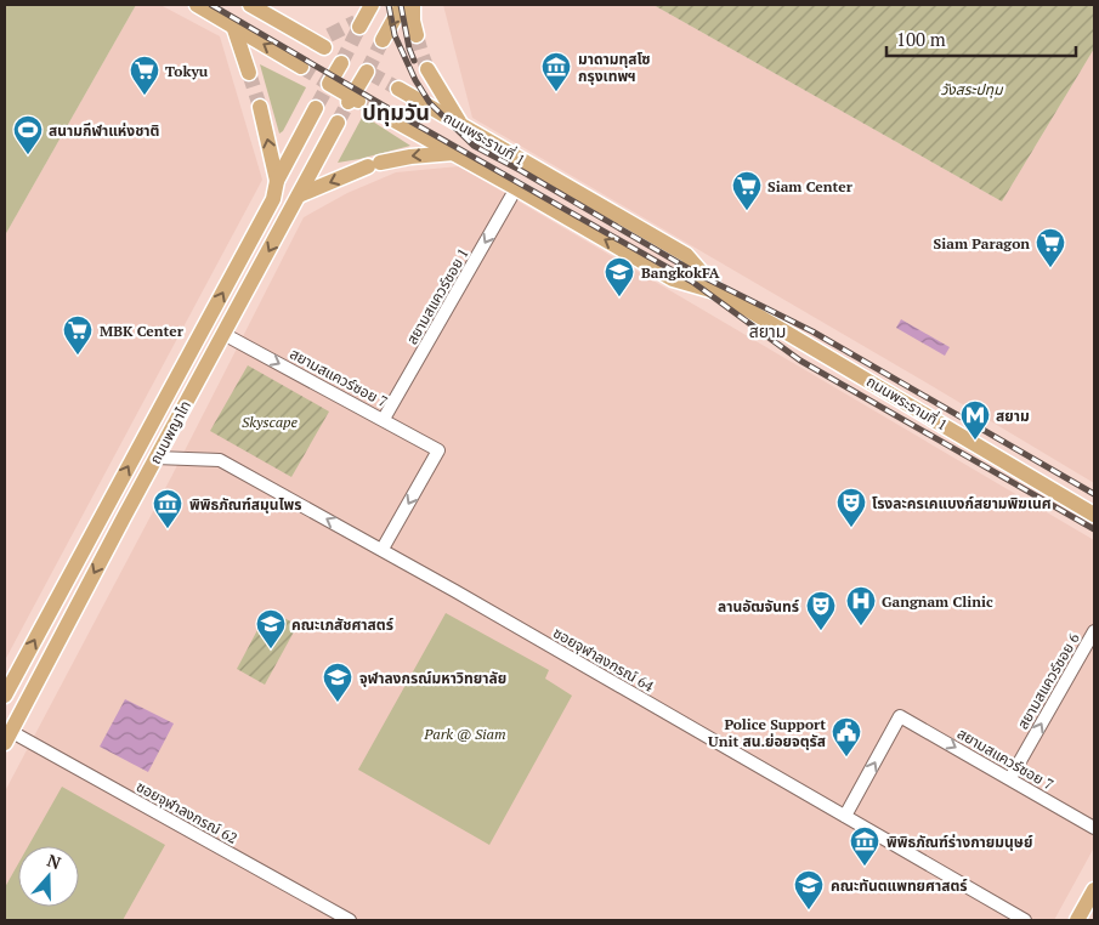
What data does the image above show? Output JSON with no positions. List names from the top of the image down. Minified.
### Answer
{"streets":{"main road":["ถนนพระรามที่ 1","ถนนพญาไท"],"street":["สยามสแควร์ซอย 1","สยามสแควร์ซอย 7","ซอยจุฬาลงกรณ์ 64","สยามสแควร์ซอย 6","ซอยจุฬาลงกรณ์ 62"]},"crossings":[["ถนนพระรามที่ 1","สยามสแควร์ซอย 1"],["สยามสแควร์ซอย 1","สยามสแควร์ซอย 7"],["สยามสแควร์ซอย 7","ถนนพญาไท"],["สยามสแควร์ซอย 7","ซอยจุฬาลงกรณ์ 64"],["สยามสแควร์ซอย 7","สยามสแควร์ซอย 6"],["ถนนพญาไท","ซอยจุฬาลงกรณ์ 64"],["ถนนพญาไท","ซอยจุฬาลงกรณ์ 62"]],"one_way":["สยามสแควร์ซอย 1","สยามสแควร์ซอย 6"],"districts":["ปทุมวัน","สยาม"],"parks":["วังสระปทุม","Skyscape","Park @ Siam"],"places":{"museum":["มาดามทุสโซ กรุงเทพฯ","พิพิธภัณฑ์สมุนไพร","พิพิธภัณฑ์ร่างกายมนุษย์"],"supermarket":["Tokyu","Siam Center","Siam Paragon","MBK Center"],"sports":["สนามกีฬาแห่งชาติ"],"school or university":["BangkokFA","คณะเภสัชศาสตร์","จุฬาลงกรณ์มหาวิทยาลัย","คณะทันตแพทยศาสตร์"],"metro station":["สยาม"],"theatre":["โรงละครเคแบงก์สยามพิฆเนศ","ลานอัฒจันทร์"],"hospital":["Gangnam Clinic"],"public building":["Police Support Unit สน.ย่อยจตุรัส"]},"scale_bar":"100 m","north":"top"}
